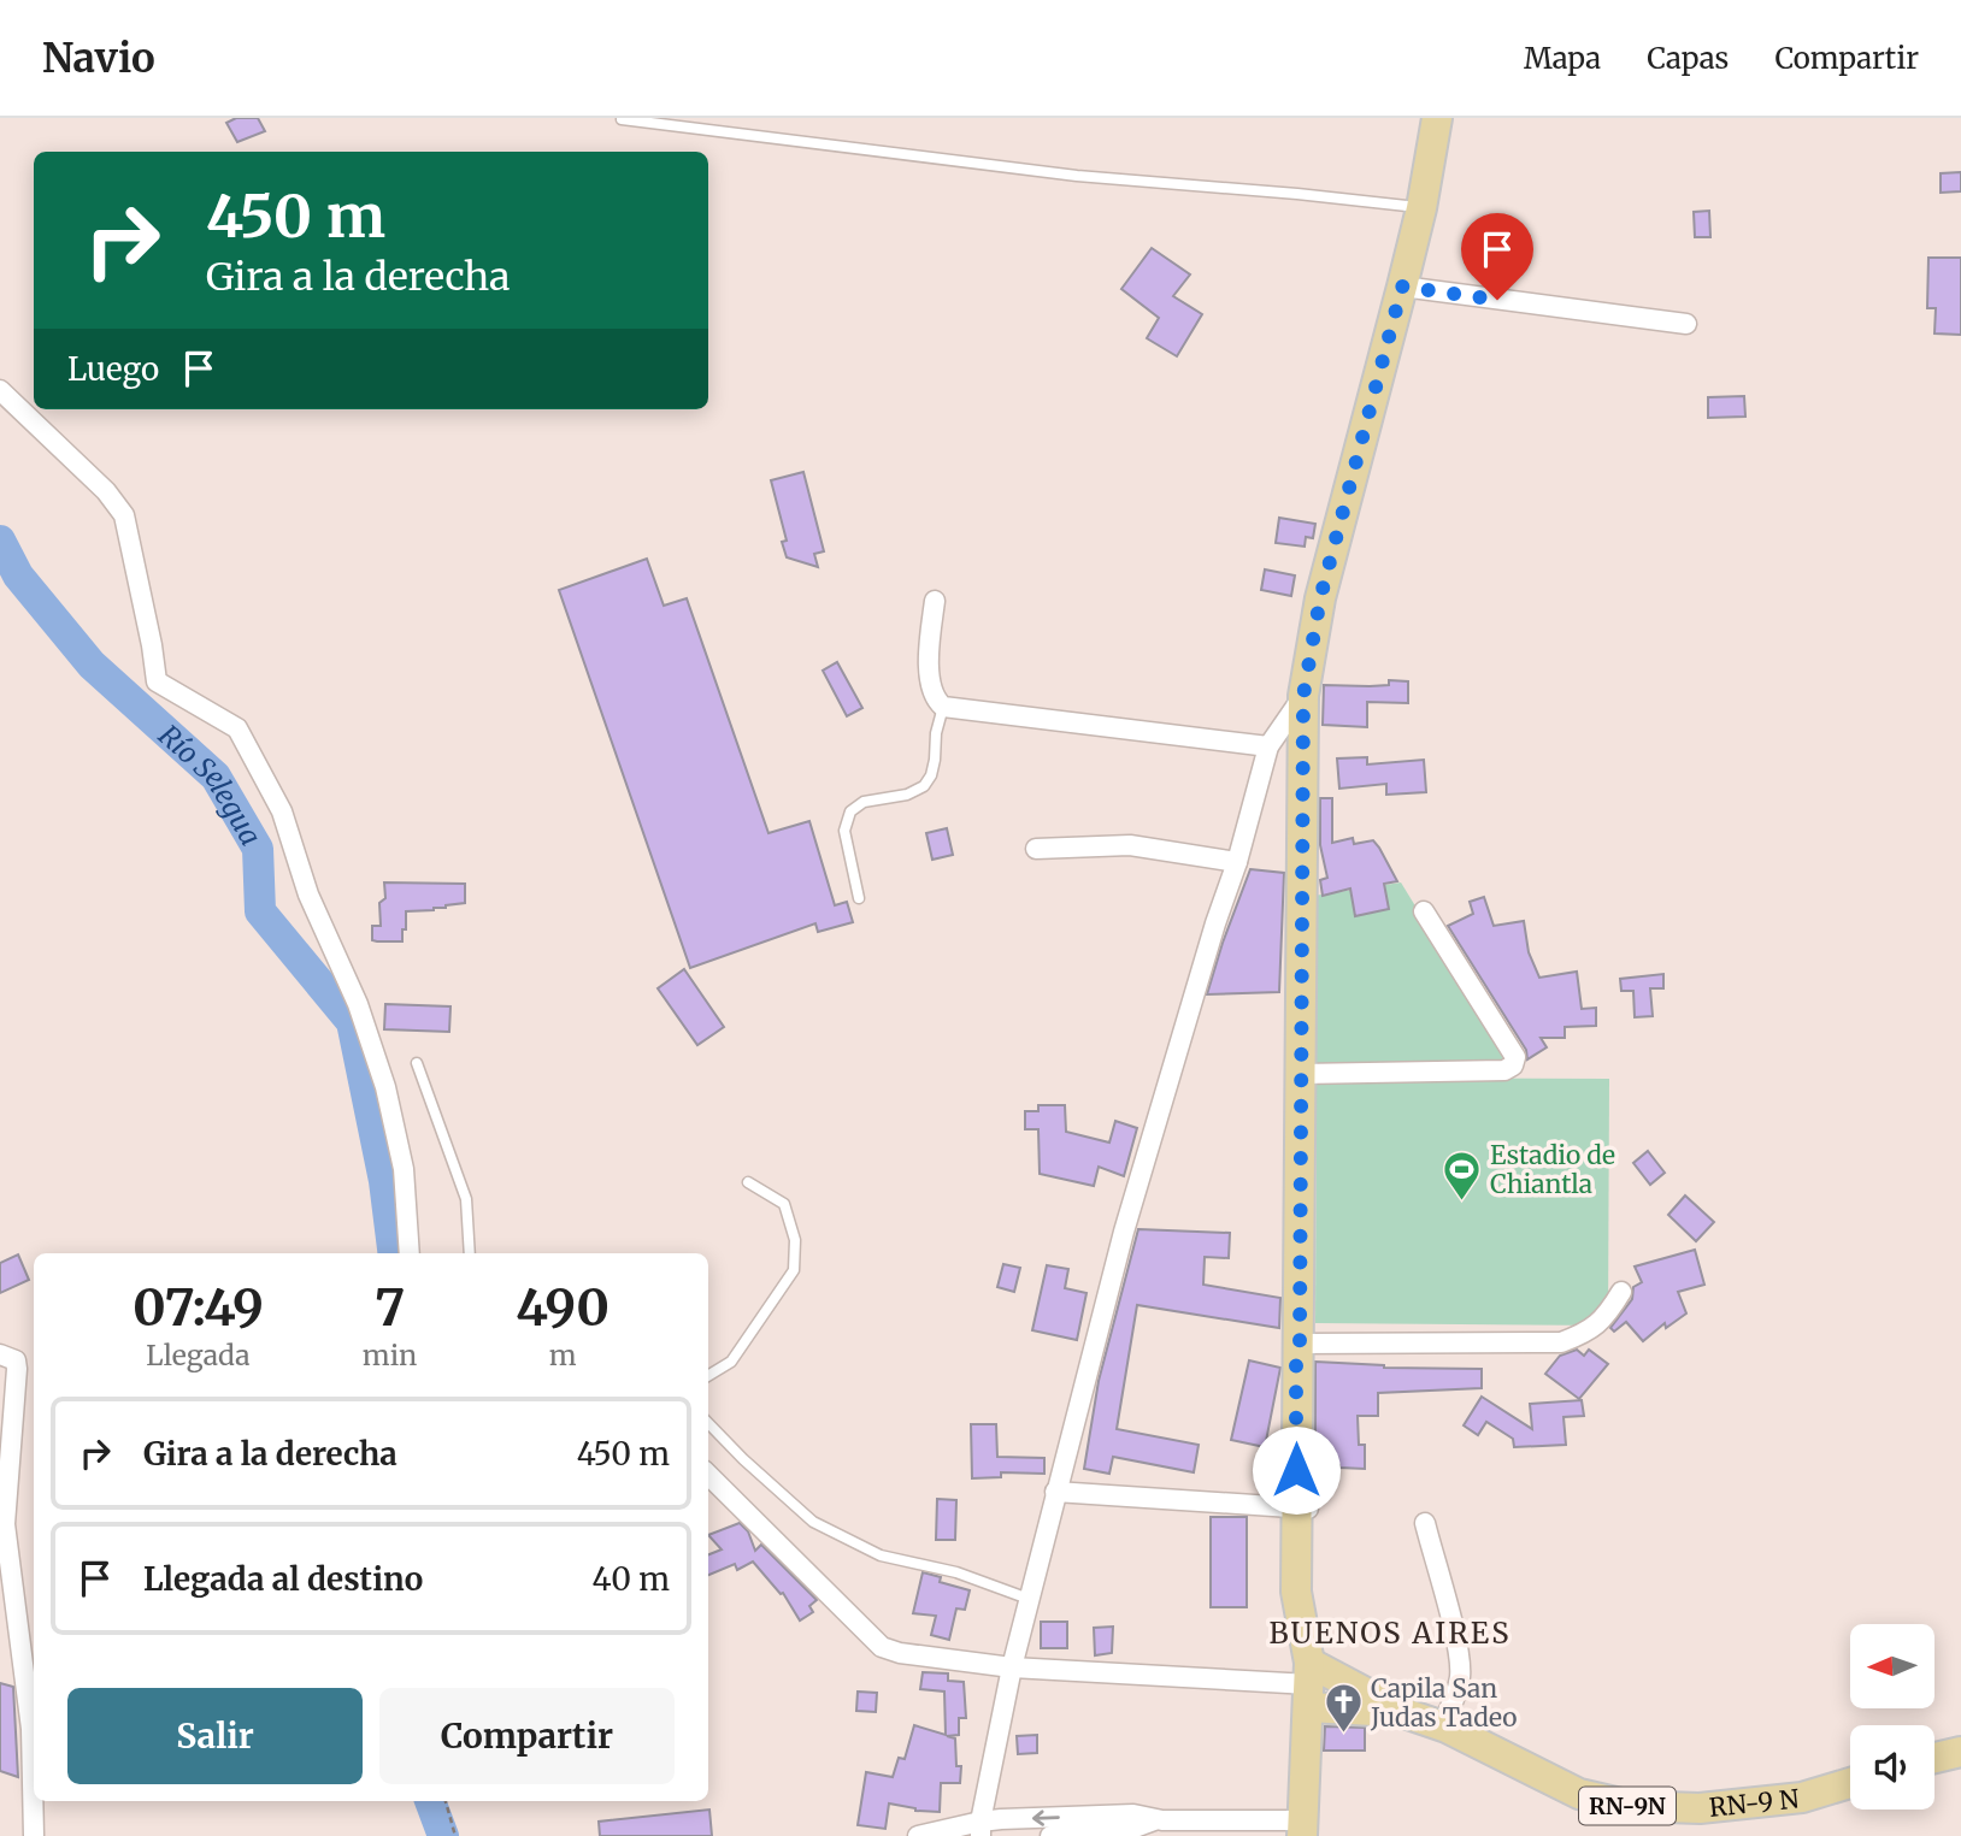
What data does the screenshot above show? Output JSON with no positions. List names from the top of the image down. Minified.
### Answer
{"streets":{"main road":["RN-9 N","RN-9N"]},"districts":["BUENOS AIRES"],"water":["Río Selegua"],"places":{"sports":["Estadio de Chiantla"],"church":["Capila San Judas Tadeo"]},"north":"left","page":{"header":"Navio","nav":["Mapa","Capas","Compartir"],"turn":["450 m","Gira a la derecha"],"then":"Luego","eta":["07:49","Llegada","7","min","490","m"],"list":[{"name":"Gira a la derecha","value":"450 m"},{"name":"Llegada al destino","value":"40 m"}],"buttons":["Salir","Compartir"]}}
